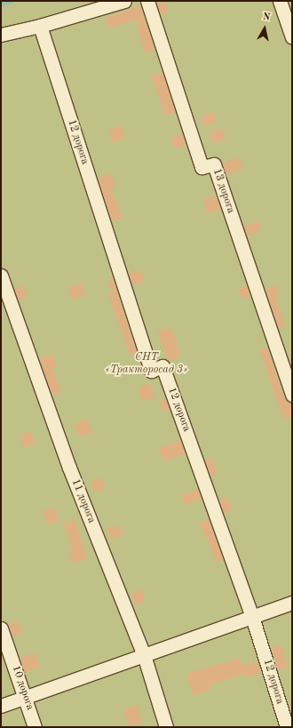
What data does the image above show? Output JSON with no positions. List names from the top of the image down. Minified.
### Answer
{"streets":{"street":["12 дорога","13 дорога","11 дорога","10 дорога"]},"parks":["СНТ «Тракторосад 3»"],"north":"top"}
